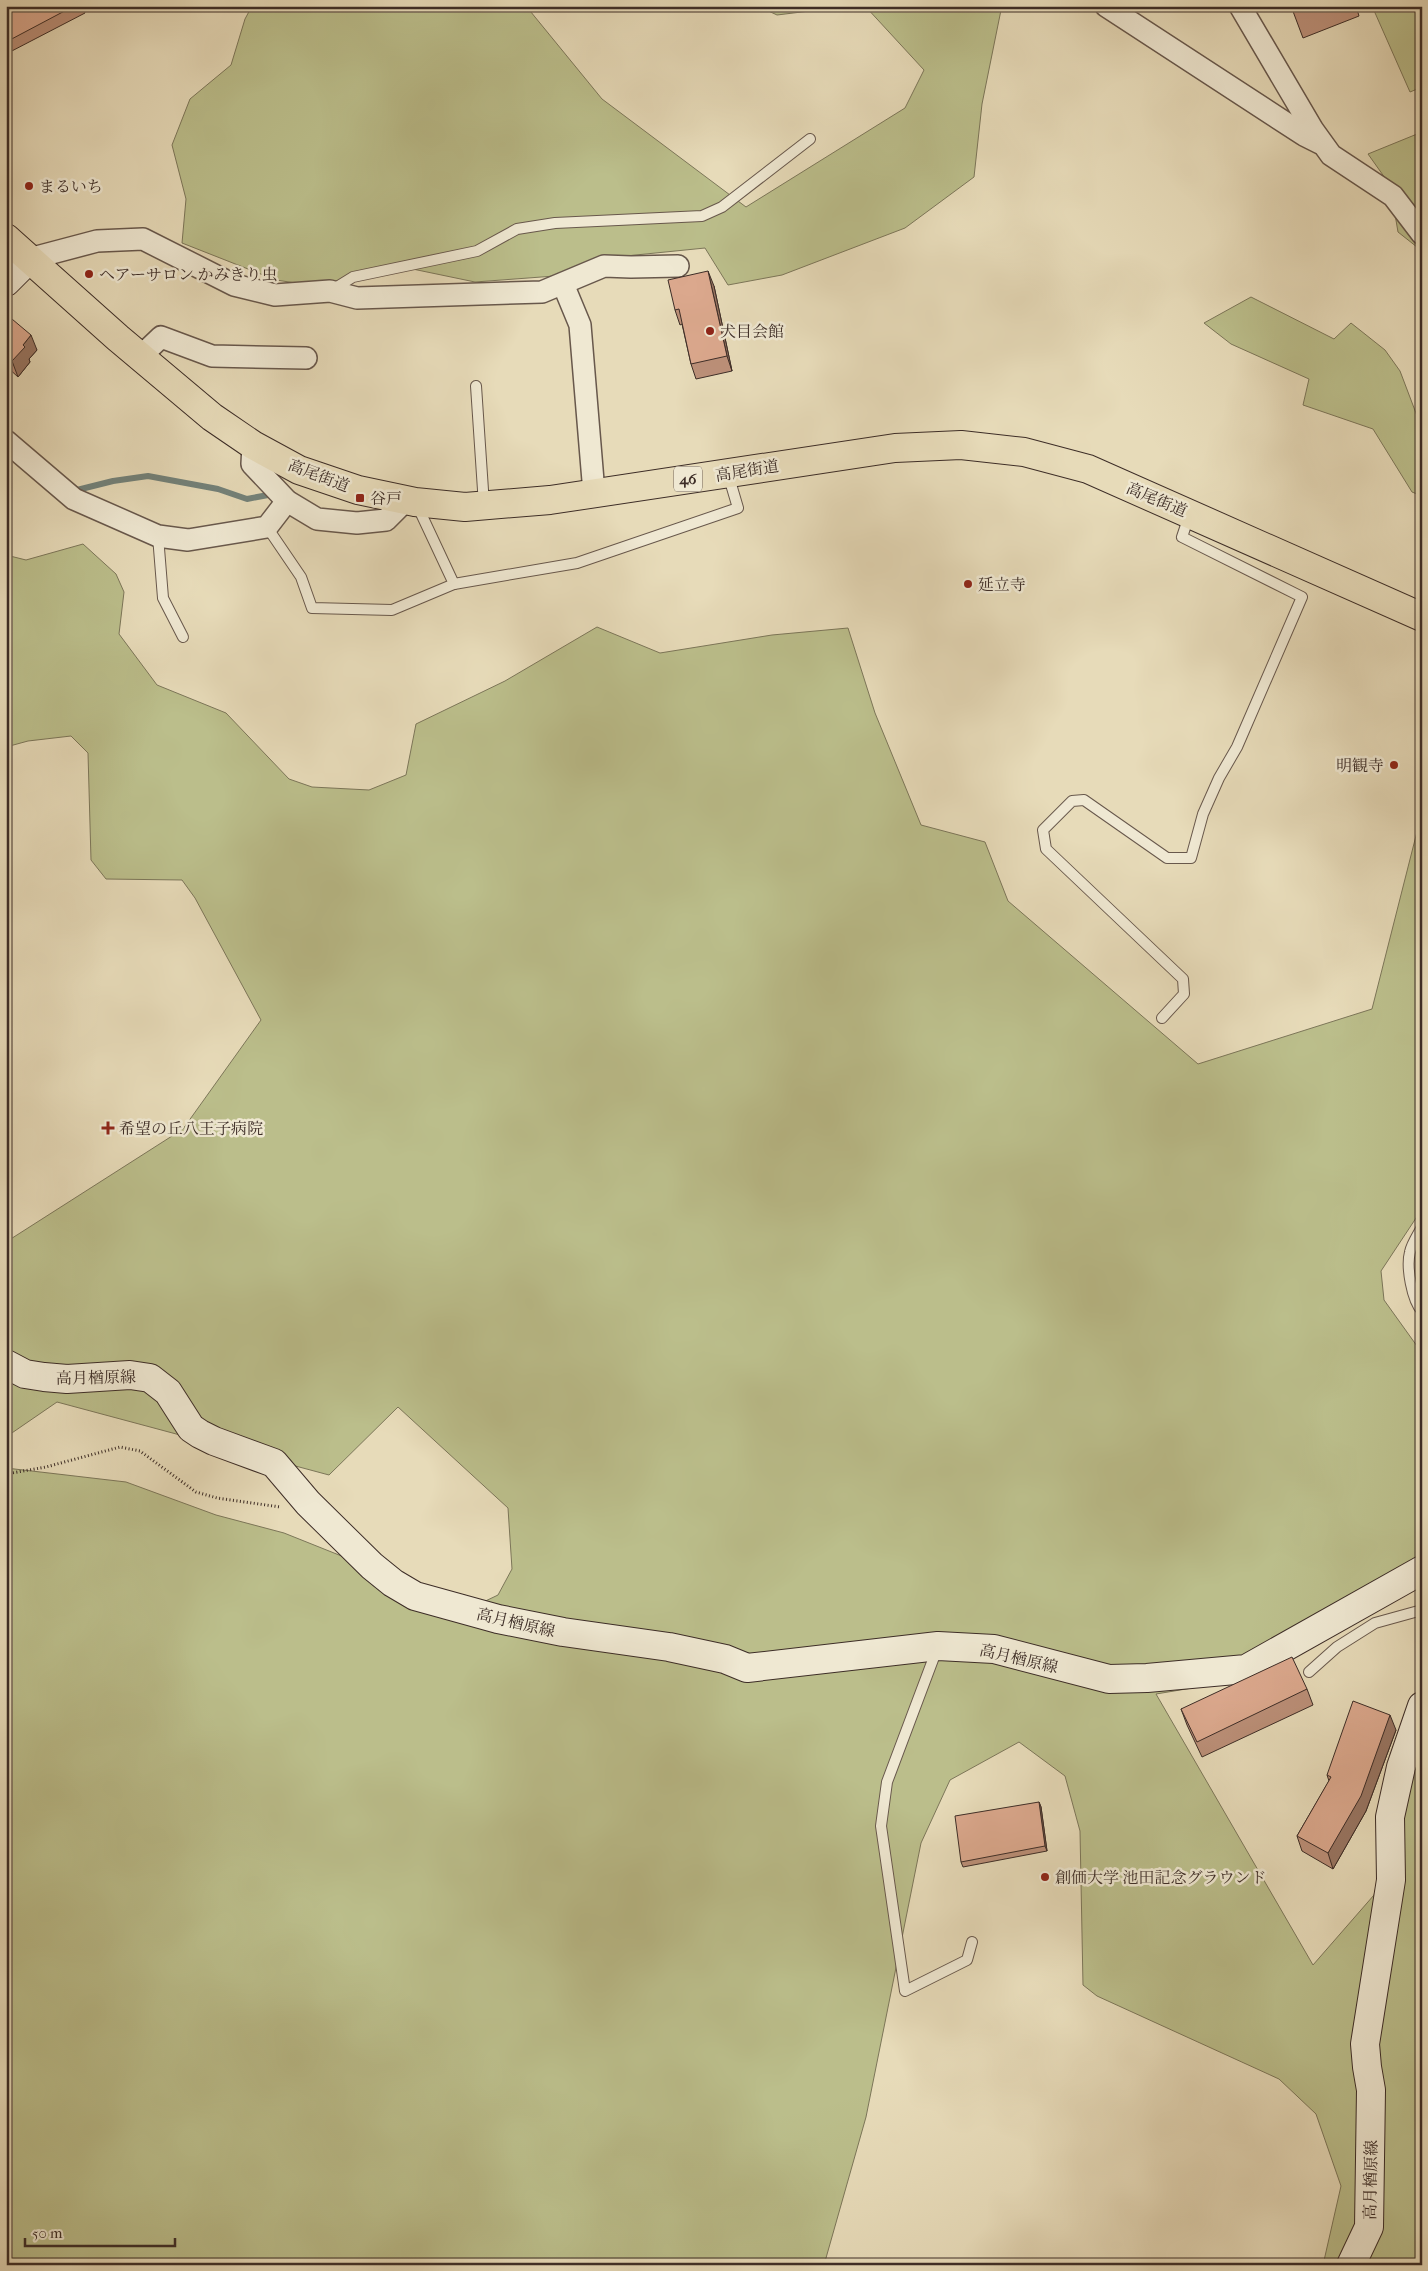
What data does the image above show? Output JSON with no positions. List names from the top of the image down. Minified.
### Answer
{"streets":{"main road":["高尾街道","46","高月楢原線"]},"places":{"other":["まるいち","ヘアーサロン かみきり虫","犬目会館","延立寺","明観寺","創価大学 池田記念グラウンド"],"transit":["谷戸"],"health":["希望の丘八王子病院"]},"scale_bar":"50 m"}
